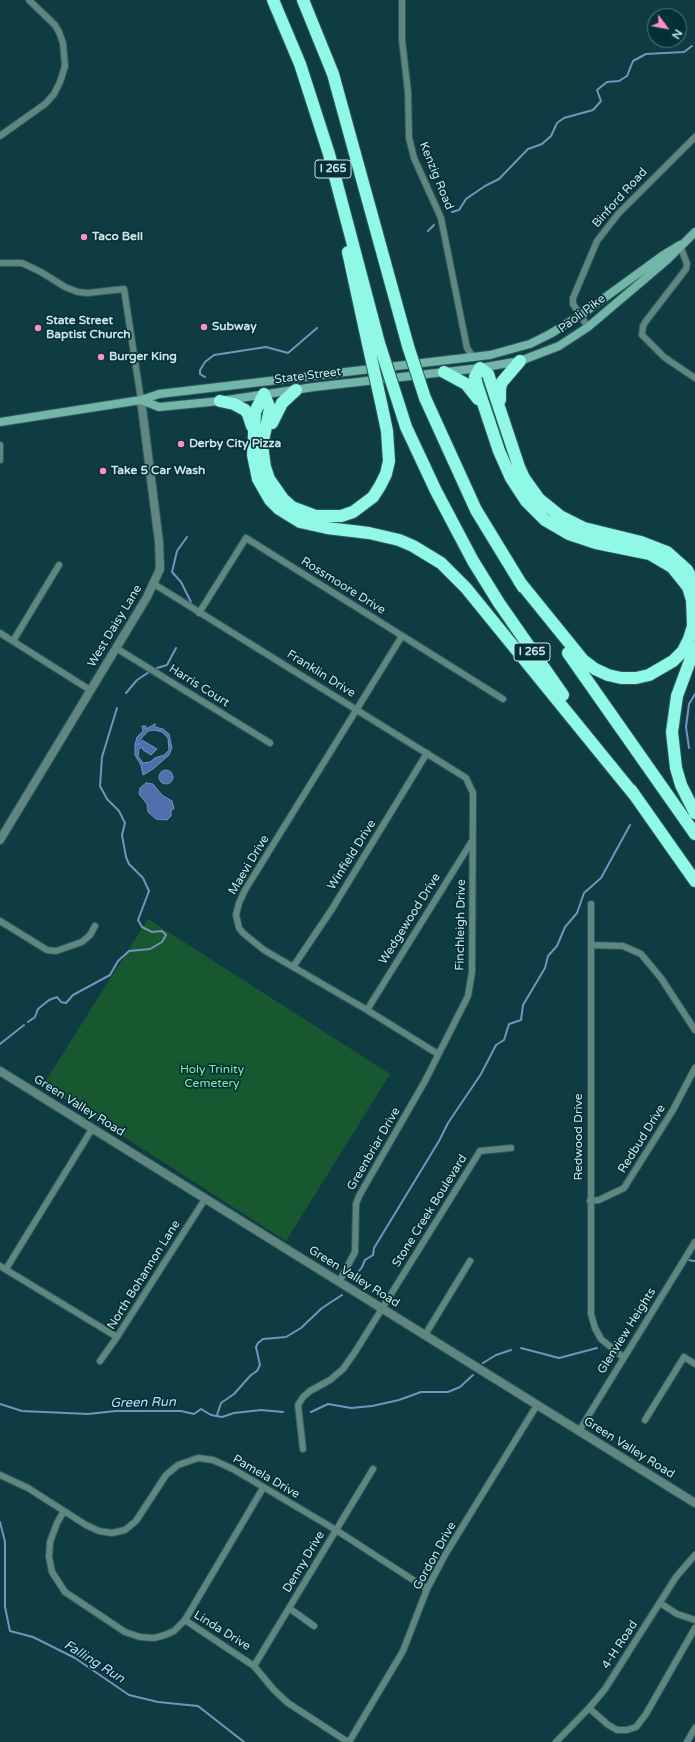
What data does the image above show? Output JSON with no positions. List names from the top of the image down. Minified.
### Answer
{"streets":{"highway":["I 265"],"main road":["Paoli Pike","State Street"],"street":["Kenzig Road","Binford Road","Rossmoore Drive","West Daisy Lane","Franklin Drive","Harris Court","Winfield Drive","Maevi Drive","Wedgewood Drive","Finchleigh Drive","Green Valley Road","Redwood Drive","Redbud Drive","Greenbriar Drive","Stone Creek Boulevard","North Bohannon Lane","Glenview Heights","Pamela Drive","Gordon Drive","Denny Drive","Linda Drive","4-H Road"]},"crossings":[["Kenzig Road","Paoli Pike"],["Kenzig Road","State Street"],["Binford Road","Paoli Pike"],["Paoli Pike","State Street"],["State Street","West Daisy Lane"],["Rossmoore Drive","Franklin Drive"],["Rossmoore Drive","Maevi Drive"],["West Daisy Lane","Franklin Drive"],["West Daisy Lane","Harris Court"],["Franklin Drive","Winfield Drive"],["Franklin Drive","Maevi Drive"],["Franklin Drive","Finchleigh Drive"],["Winfield Drive","Maevi Drive"],["Maevi Drive","Wedgewood Drive"],["Maevi Drive","Finchleigh Drive"],["Maevi Drive","Greenbriar Drive"],["Wedgewood Drive","Finchleigh Drive"],["Finchleigh Drive","Greenbriar Drive"],["Green Valley Road","Greenbriar Drive"],["Green Valley Road","Stone Creek Boulevard"],["Green Valley Road","North Bohannon Lane"],["Green Valley Road","Glenview Heights"],["Green Valley Road","Gordon Drive"],["Redwood Drive","Redbud Drive"],["Redwood Drive","Glenview Heights"],["Pamela Drive","Gordon Drive"],["Pamela Drive","Denny Drive"],["Pamela Drive","Linda Drive"],["Gordon Drive","Linda Drive"],["Denny Drive","Linda Drive"]],"water":["Green Run","Falling Run"],"parks":["Holy Trinity Cemetery"],"places":["Taco Bell","Subway","State Street Baptist Church","Burger King","Derby City Pizza","Take 5 Car Wash"],"north":"bottom right"}
